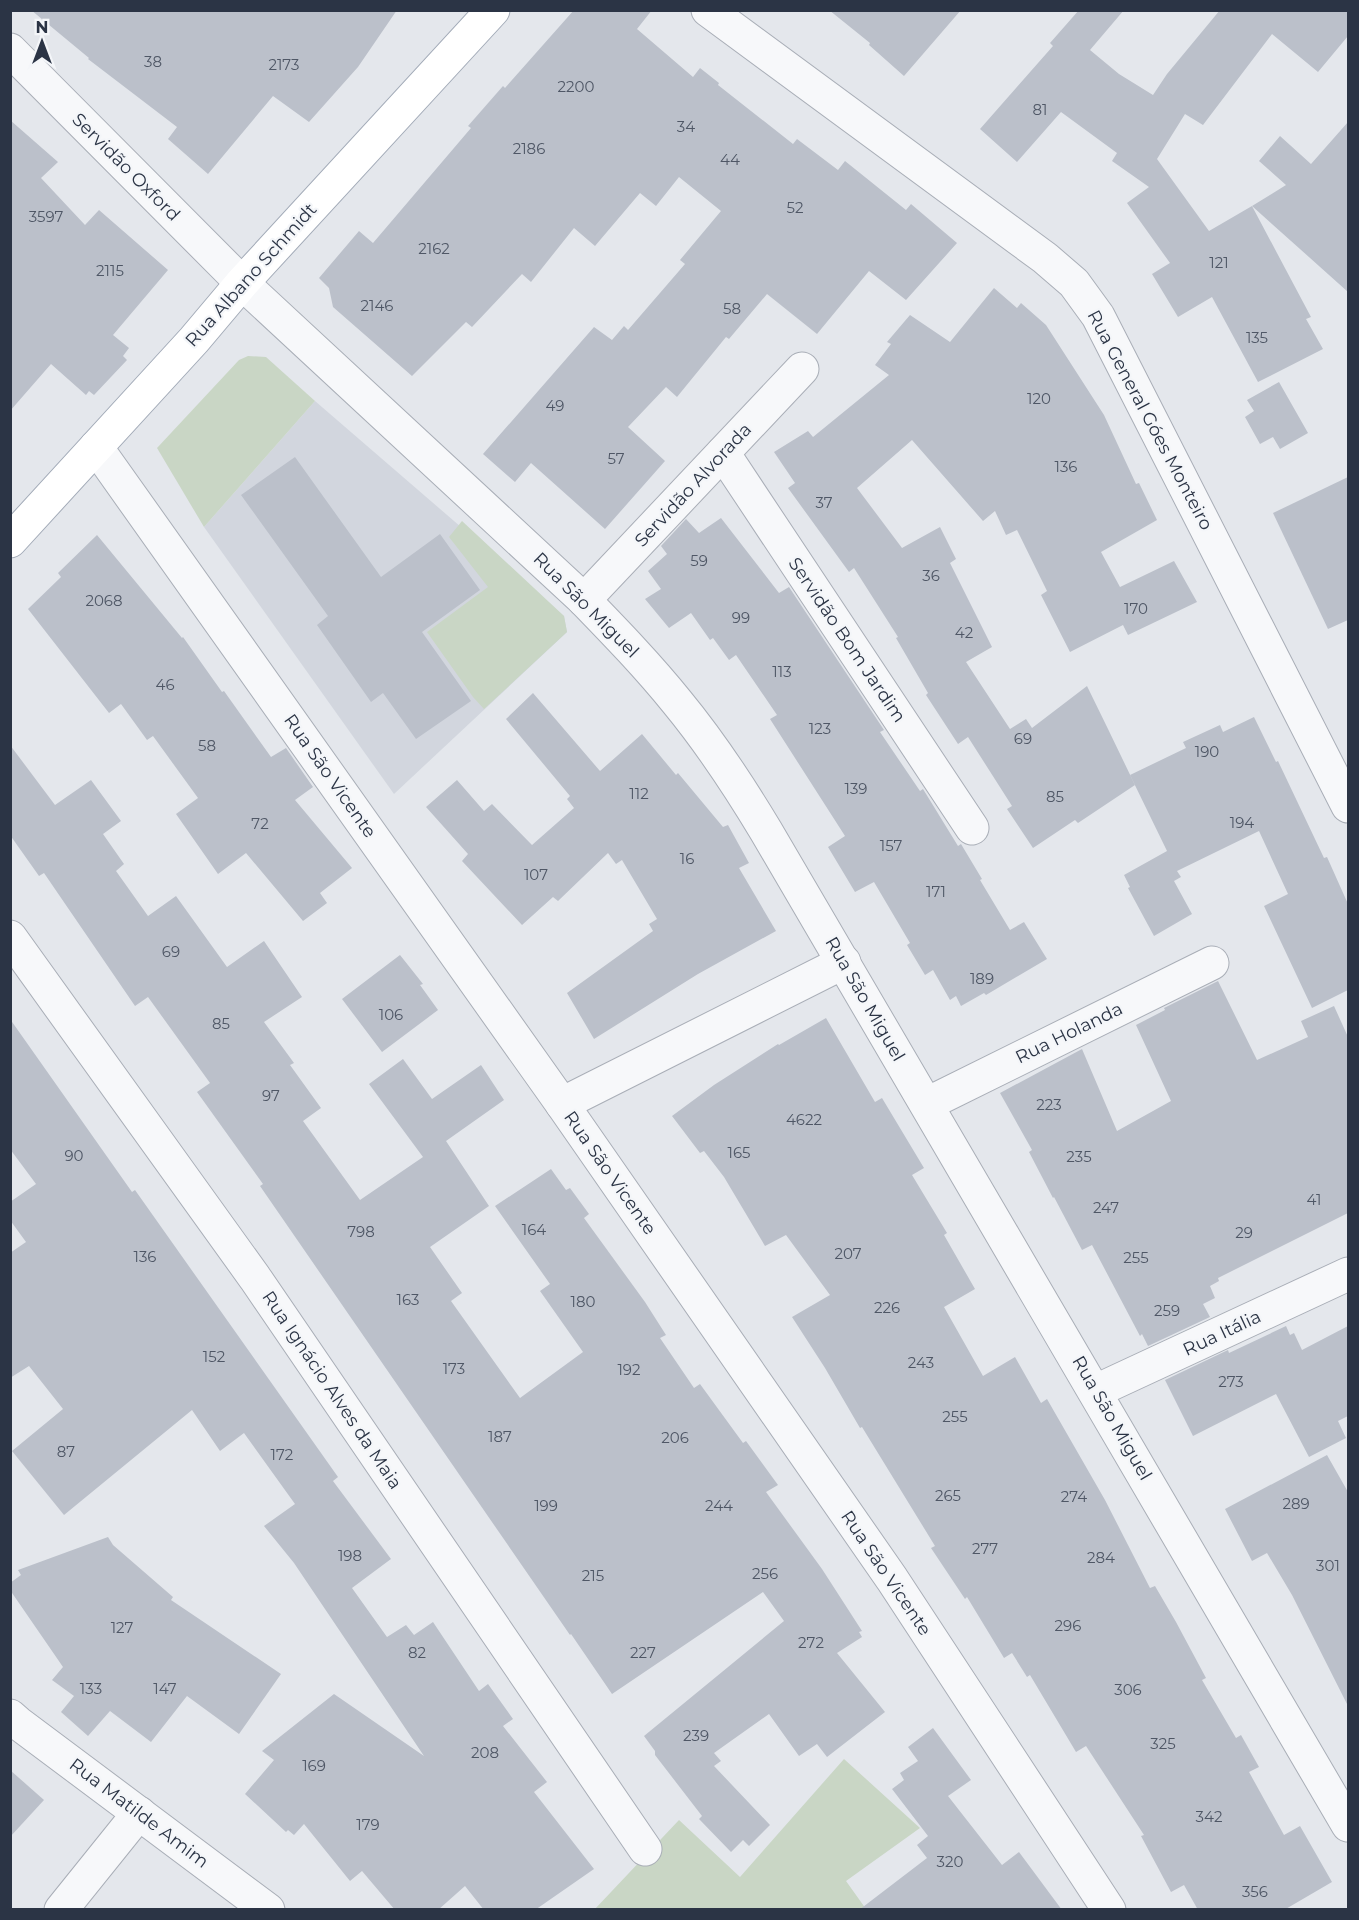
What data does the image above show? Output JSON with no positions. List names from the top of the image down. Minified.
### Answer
{"streets":{"main road":["Rua Albano Schmidt"],"street":["Servidão Oxford","Rua General Góes Monteiro","Servidão Alvorada","Rua São Miguel","Servidão Bom Jardim","Rua São Vicente","Rua Holanda","Rua Itália","Rua Ignácio Alves da Maia","Rua Matilde Amim"]},"crossings":[["Servidão Oxford","Rua Albano Schmidt"],["Servidão Oxford","Rua São Miguel"],["Rua Albano Schmidt","Rua São Miguel"],["Rua Albano Schmidt","Rua São Vicente"],["Servidão Alvorada","Rua São Miguel"],["Servidão Alvorada","Servidão Bom Jardim"],["Rua São Miguel","Rua Holanda"],["Rua São Miguel","Rua Itália"]],"house_numbers":["38","2173","2200","81","34","2186","44","52","3597","2162","121","2115","2146","58","135","120","49","57","136","37","59","36","2068","170","99","42","113","46","123","69","58","190","139","112","85","194","72","157","16","107","171","69","189","106","85","97","223","4622","165","90","235","41","247","164","798","29","207","136","255","163","180","226","259","152","243","173","192","273","255","187","206","87","172","265","274","289","199","244","277","198","284","301","256","215","296","127","272","82","227","133","147","306","239","325","208","169","342","179","320","356"],"north":"top"}
